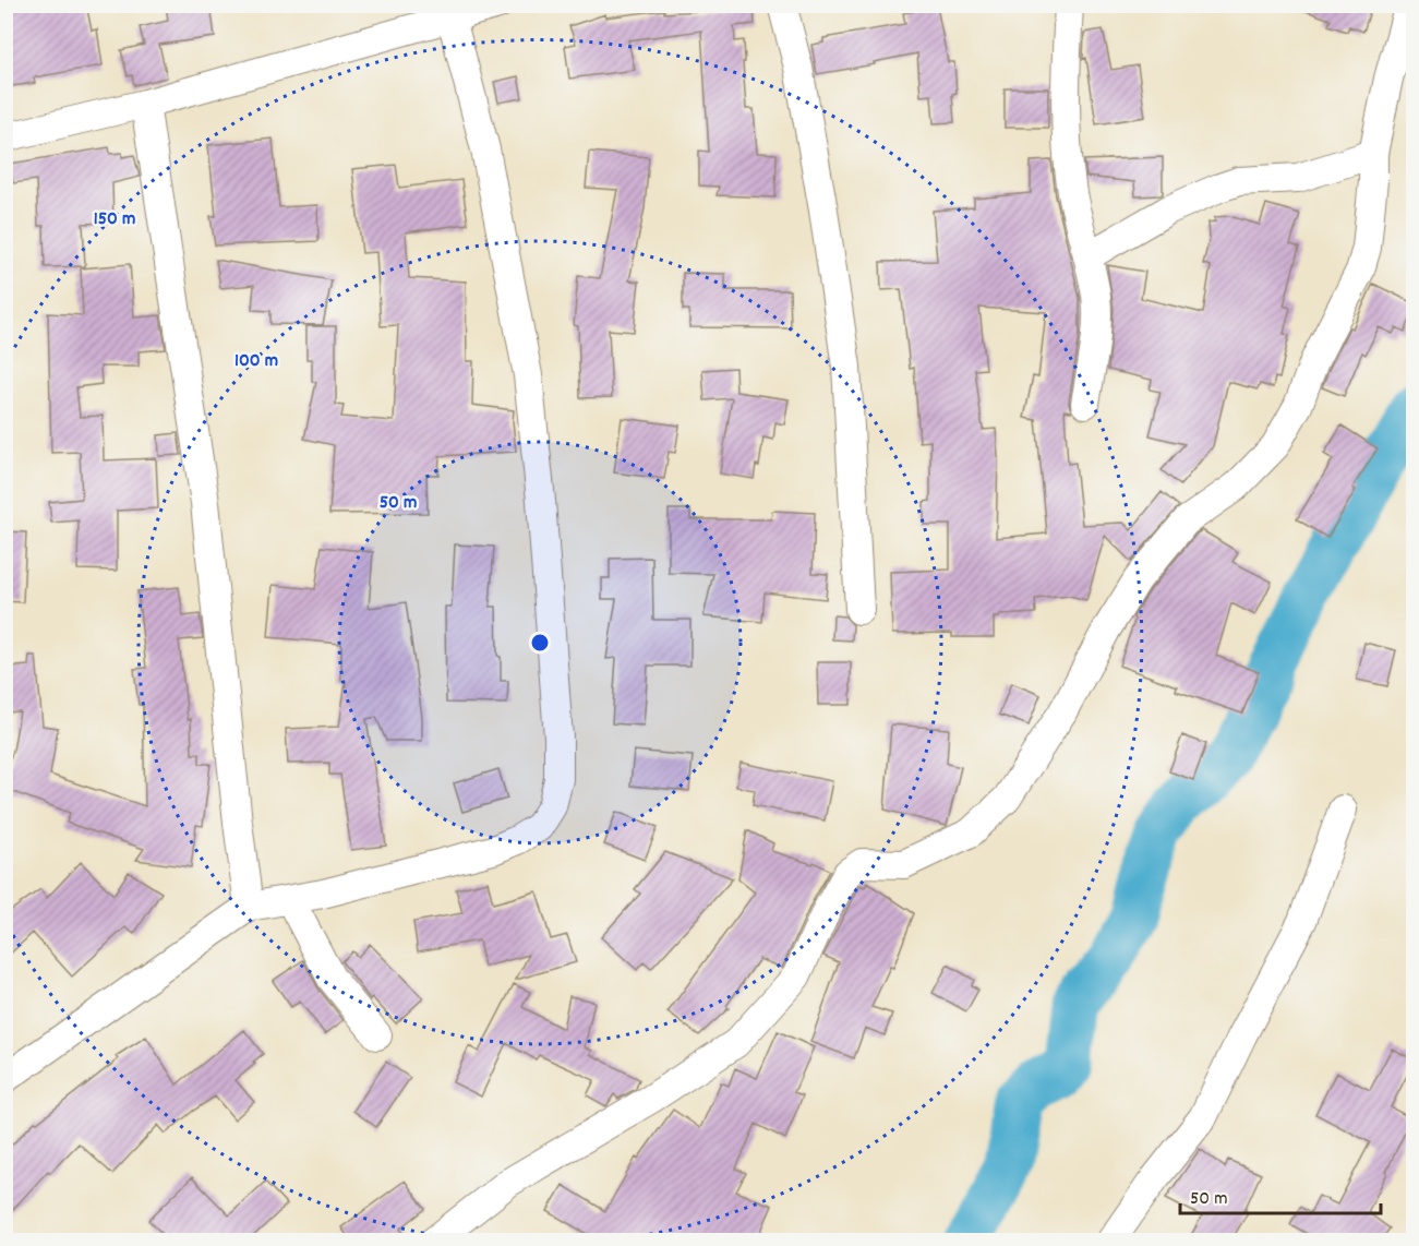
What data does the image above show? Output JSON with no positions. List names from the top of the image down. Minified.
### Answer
{"scale_bar":"50 m","rings":["150 m","100 m","50 m"]}
